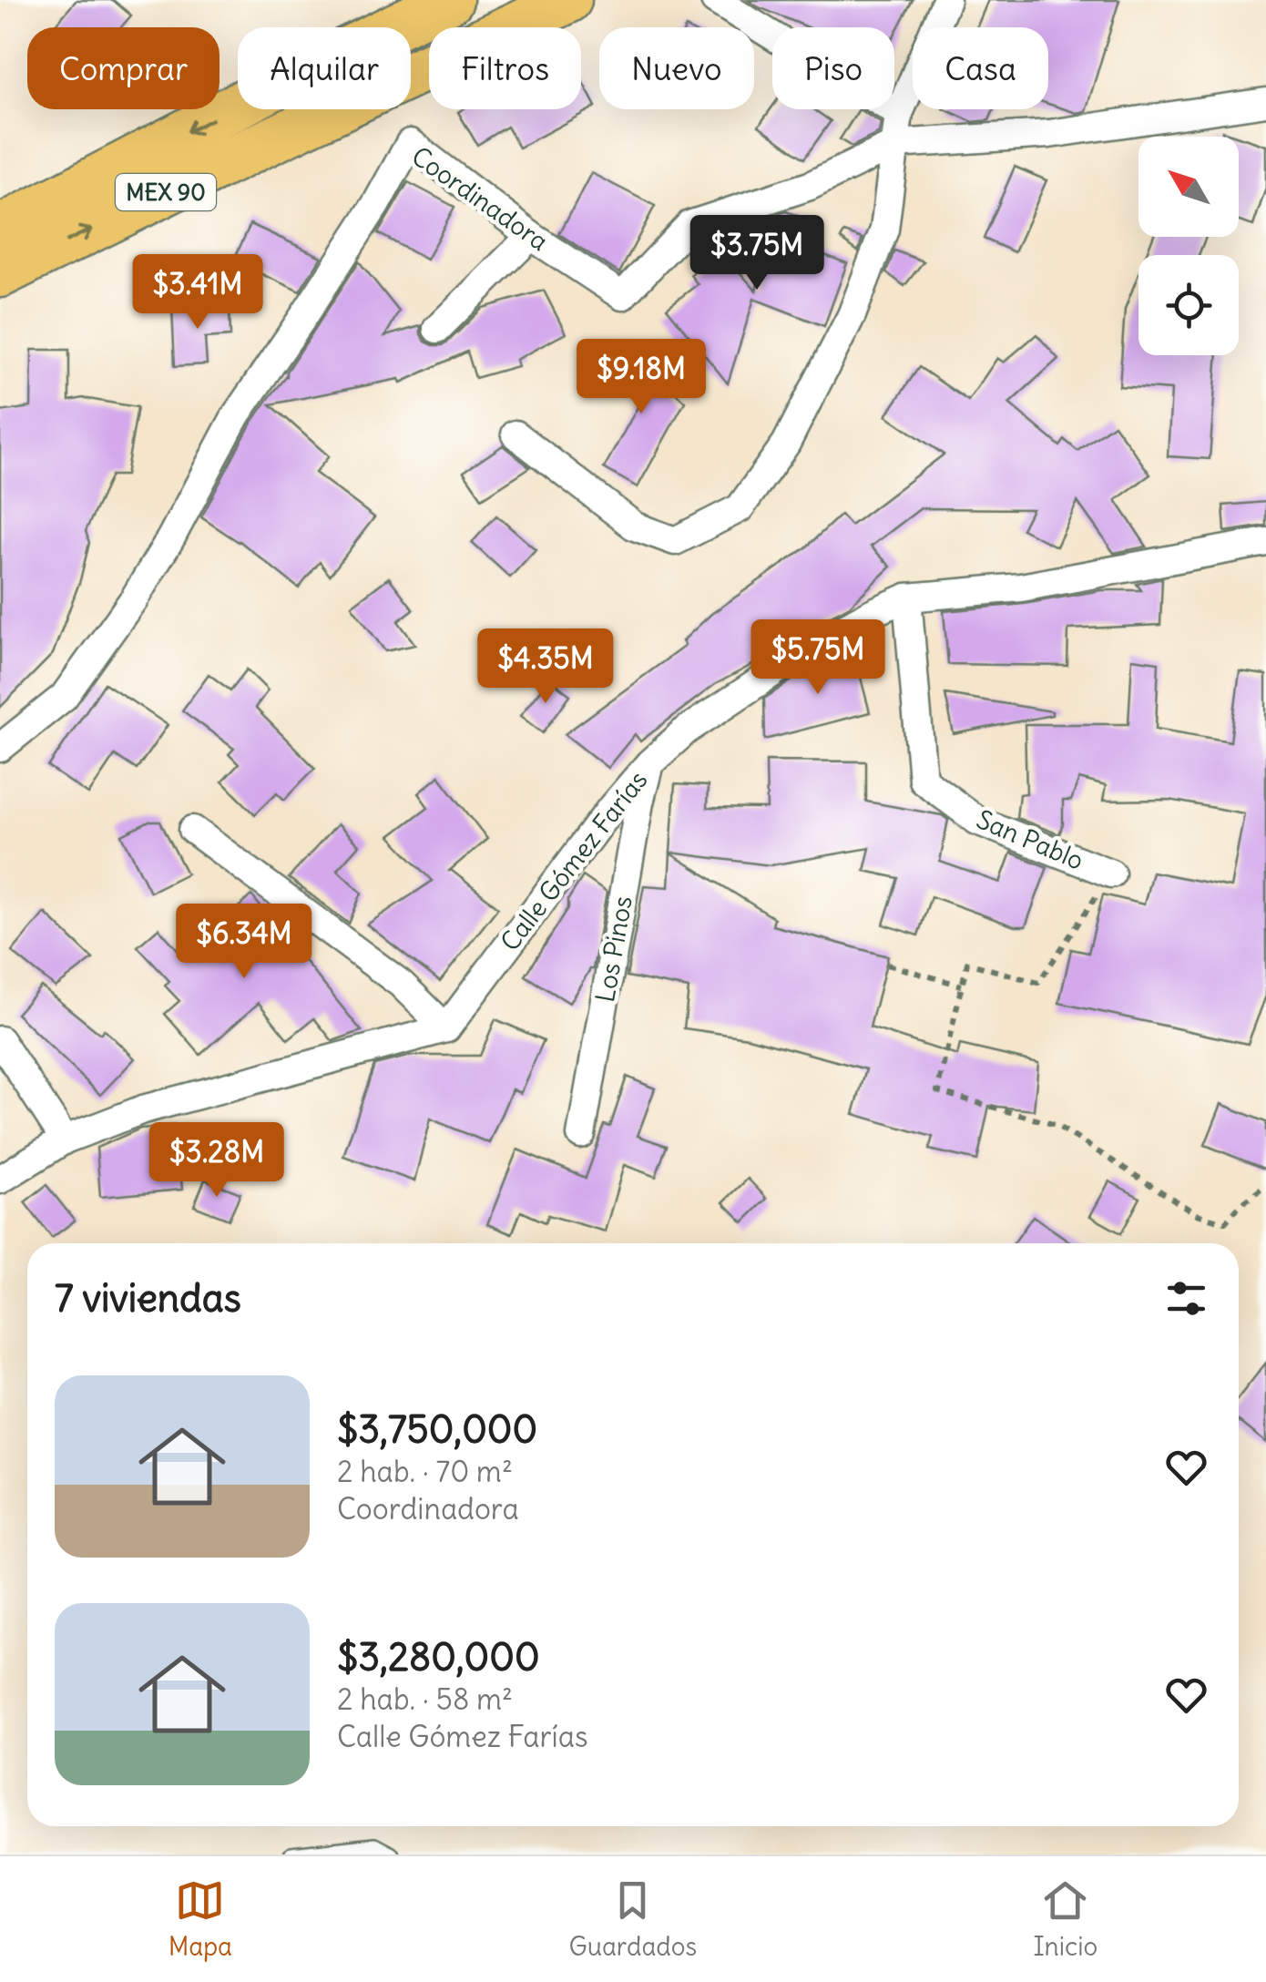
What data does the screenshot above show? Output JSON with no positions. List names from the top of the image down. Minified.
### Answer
{"streets":{"main road":["MEX 90"],"street":["Coordinadora","San Pablo","Calle Gómez Farías","Los Pinos"]},"crossings":[["San Pablo","Calle Gómez Farías"],["Calle Gómez Farías","Los Pinos"]],"north":"top left","page":{"chip":["Comprar","Alquilar","Filtros","Nuevo","Piso","Casa"],"price":["$3.75M","$3.41M","$9.18M","$5.75M","$4.35M","$6.34M","$3.28M"],"heading":"7 viviendas","list":[{"name":"$3,750,000","note":"2 hab. · 70 m² · Coordinadora"},{"name":"$3,280,000","note":"2 hab. · 58 m² · Calle Gómez Farías"}],"tabs":["Mapa","Guardados","Inicio"]}}
